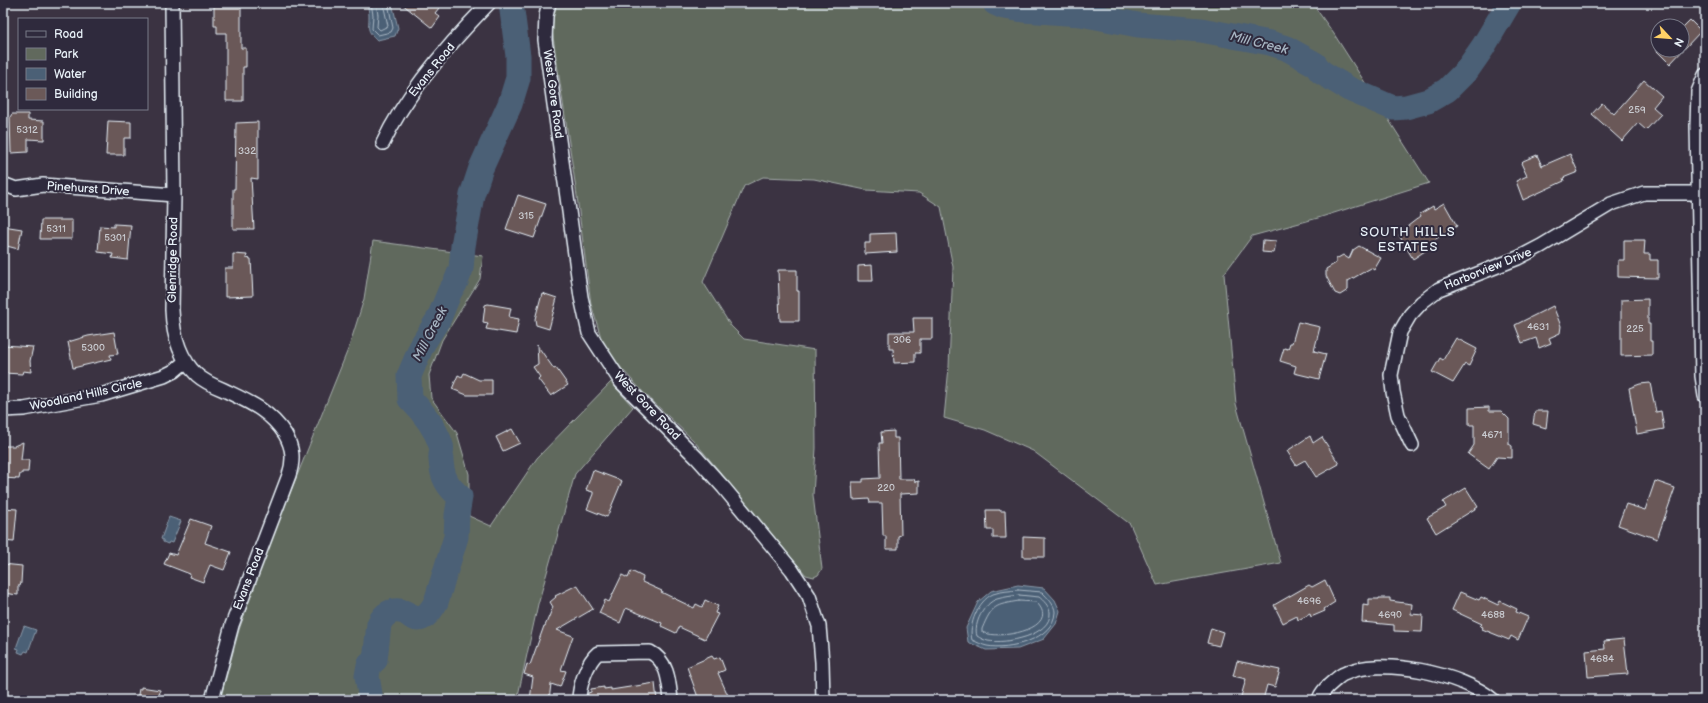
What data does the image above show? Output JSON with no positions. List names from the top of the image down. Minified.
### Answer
{"streets":{"street":["Evans Road","West Gore Road","Pinehurst Drive","Glenridge Road","Harborview Drive","Woodland Hills Circle"]},"crossings":[["Evans Road","Glenridge Road"],["Pinehurst Drive","Glenridge Road"],["Glenridge Road","Woodland Hills Circle"]],"districts":["SOUTH HILLS ESTATES"],"water":["Mill Creek"],"house_numbers":["259","5312","332","315","5311","5301","4631","225","306","5300","4671","220","4696","4690","4688","4684"],"legend":["Road","Park","Water","Building"],"north":"bottom right"}
